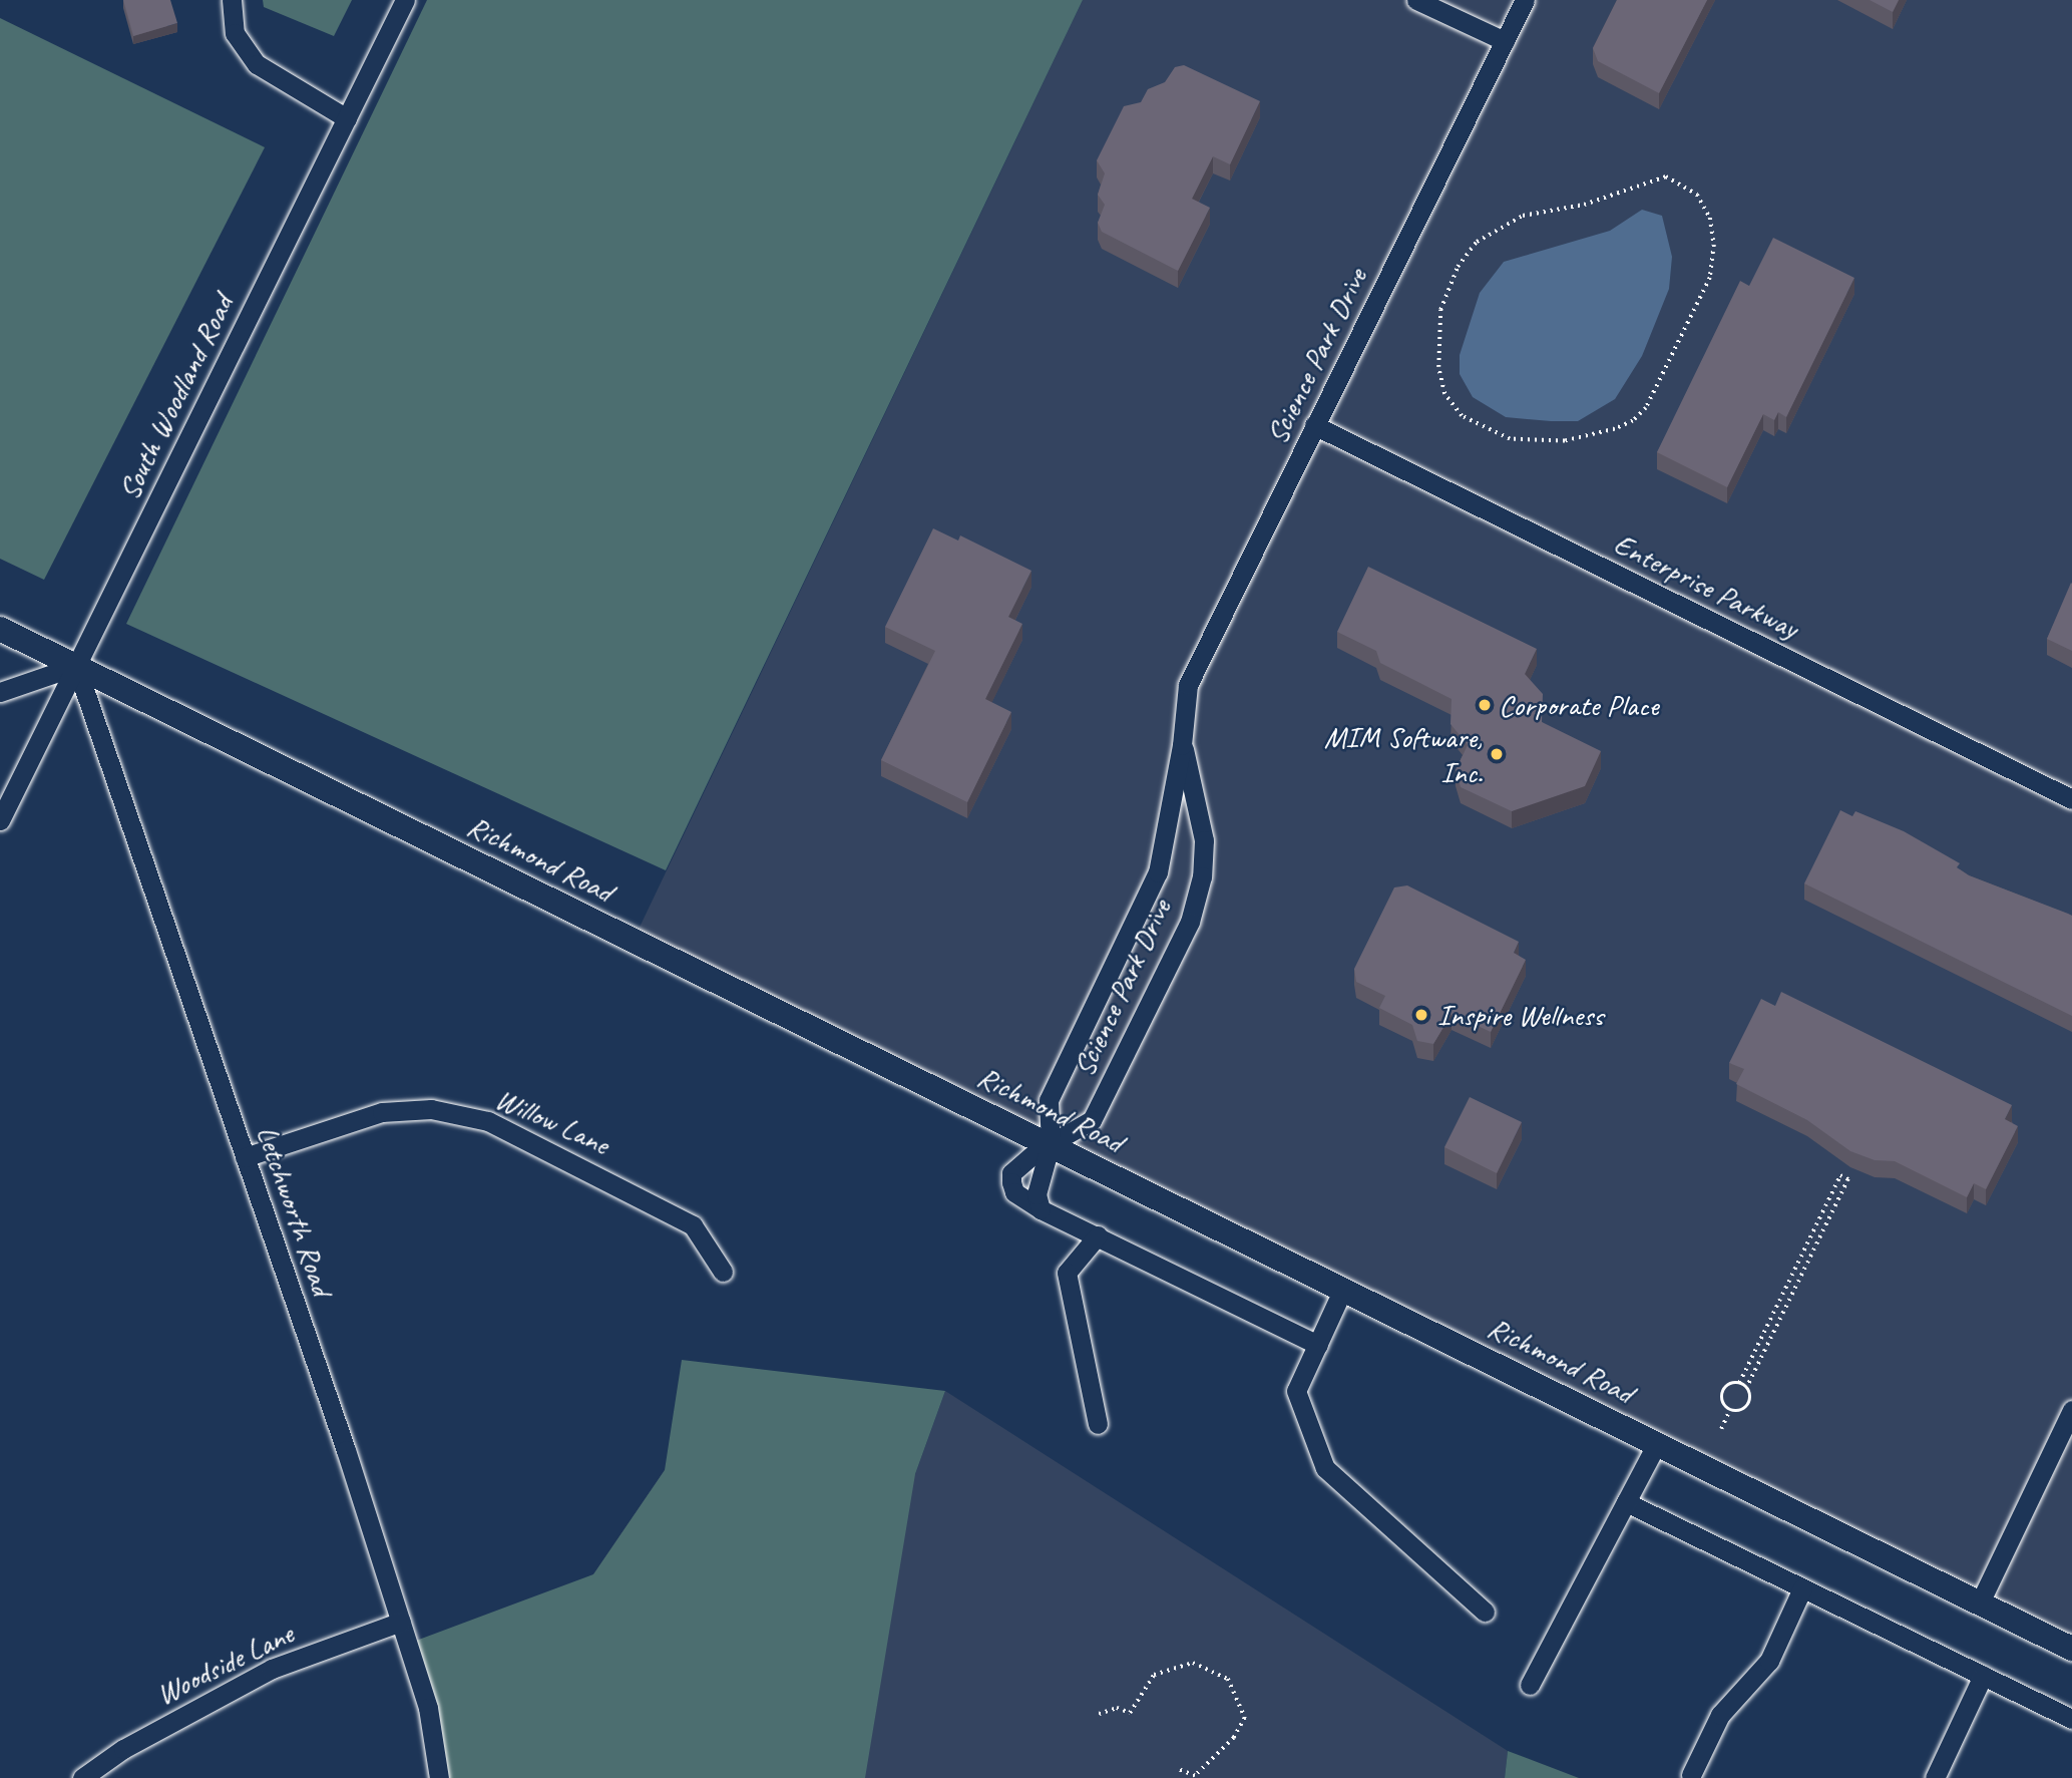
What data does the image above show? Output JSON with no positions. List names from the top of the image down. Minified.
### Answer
{"streets":{"main road":["Richmond Road"],"street":["Science Park Drive","South Woodland Road","Enterprise Parkway","Willow Lane","Letchworth Road","Woodside Lane"]},"crossings":[["Science Park Drive","Enterprise Parkway"],["Science Park Drive","Richmond Road"],["South Woodland Road","Richmond Road"],["South Woodland Road","Letchworth Road"],["Richmond Road","Letchworth Road"],["Willow Lane","Letchworth Road"],["Letchworth Road","Woodside Lane"]],"places":["Corporate Place","MIM Software, Inc.","Inspire Wellness"]}
